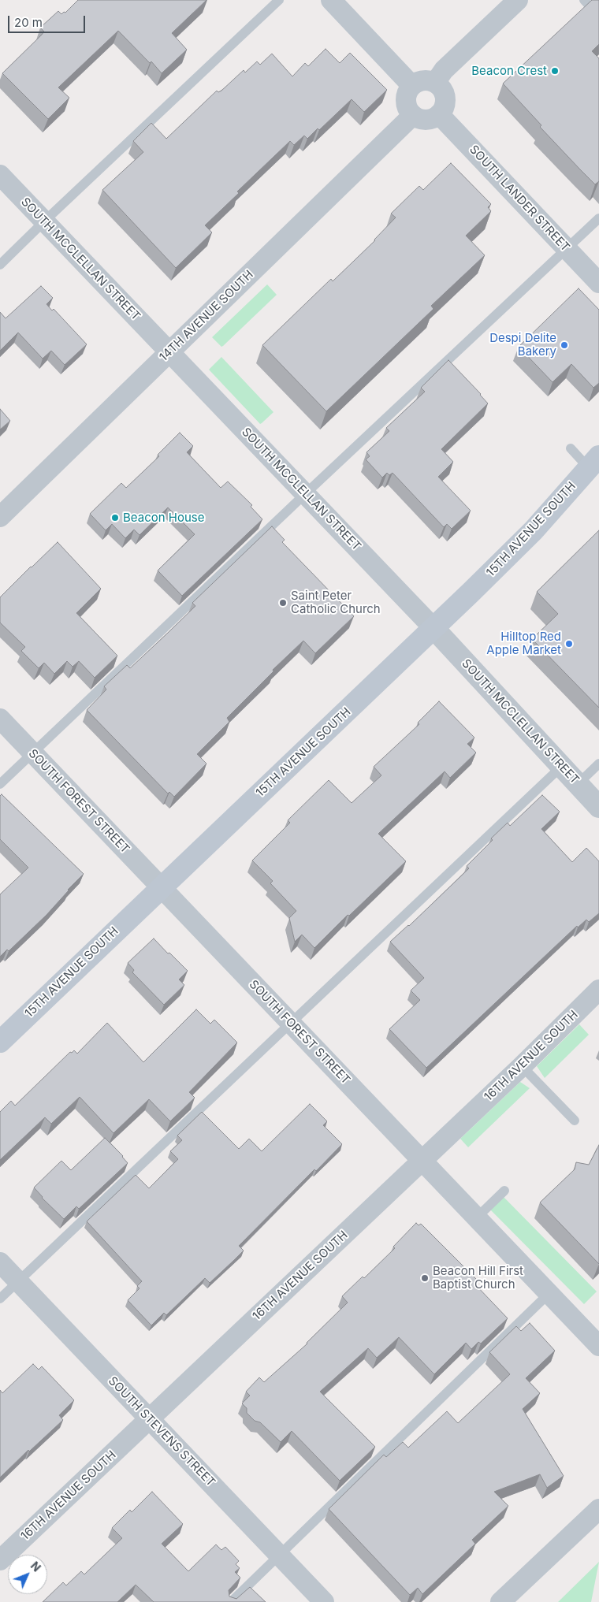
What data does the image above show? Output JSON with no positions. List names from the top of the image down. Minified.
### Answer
{"streets":{"main road":["15TH AVENUE SOUTH"],"street":["SOUTH LANDER STREET","SOUTH MCCLELLAN STREET","14TH AVENUE SOUTH","SOUTH FOREST STREET","16TH AVENUE SOUTH","SOUTH STEVENS STREET"]},"crossings":[["SOUTH LANDER STREET","14TH AVENUE SOUTH"],["SOUTH MCCLELLAN STREET","14TH AVENUE SOUTH"],["SOUTH MCCLELLAN STREET","15TH AVENUE SOUTH"],["15TH AVENUE SOUTH","SOUTH FOREST STREET"],["SOUTH FOREST STREET","16TH AVENUE SOUTH"],["16TH AVENUE SOUTH","SOUTH STEVENS STREET"]],"places":["Beacon Crest","Despi Delite Bakery","Beacon House","Saint Peter Catholic Church","Hilltop Red Apple Market","Beacon Hill First Baptist Church"],"scale_bar":"20 m","north":"top right"}
